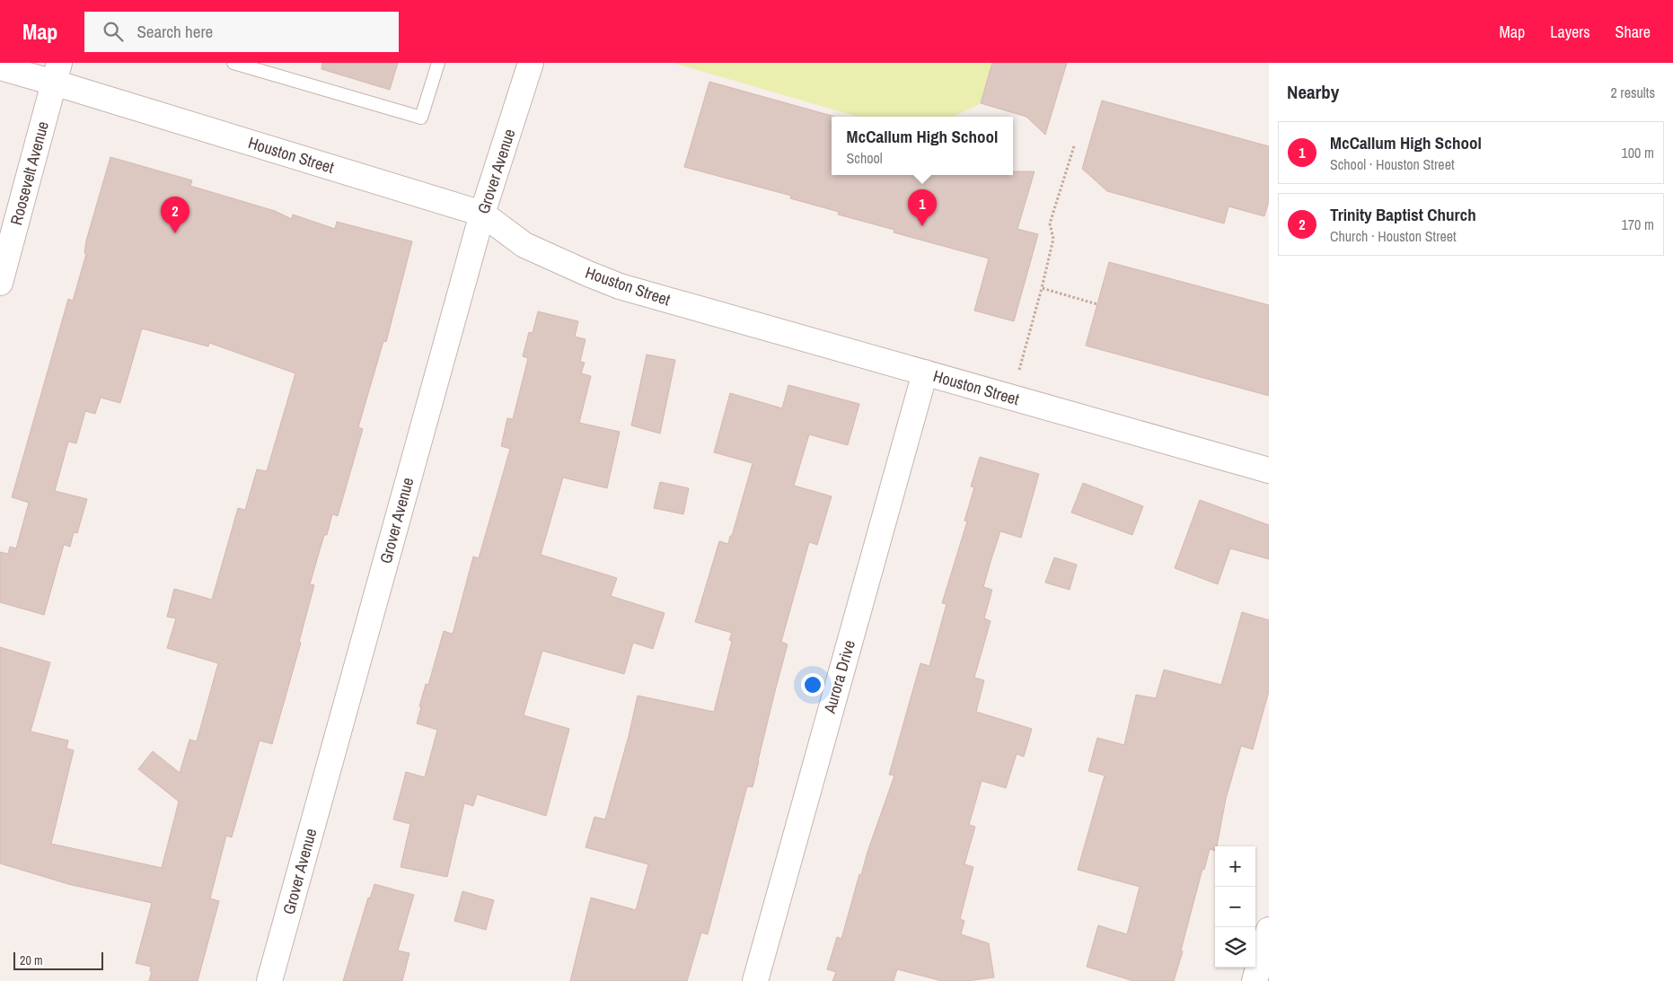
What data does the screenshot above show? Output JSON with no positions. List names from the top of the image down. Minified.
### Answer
{"streets":{"street":["Houston Street","Grover Avenue","Roosevelt Avenue","Aurora Drive"]},"crossings":[["Houston Street","Grover Avenue"],["Houston Street","Roosevelt Avenue"],["Houston Street","Aurora Drive"]],"scale_bar":"20 m","page":{"header":"Map","search":"Search here","nav":["Map","Layers","Share"],"heading":["Nearby","2 results"],"popup":["McCallum High School","School"],"list":[{"mark":"1","name":"McCallum High School","note":"School · Houston Street","value":"100 m"},{"mark":"2","name":"Trinity Baptist Church","note":"Church · Houston Street","value":"170 m"}],"pins":["1","2"],"map_buttons":["+","−"],"scale":"20 m"}}
